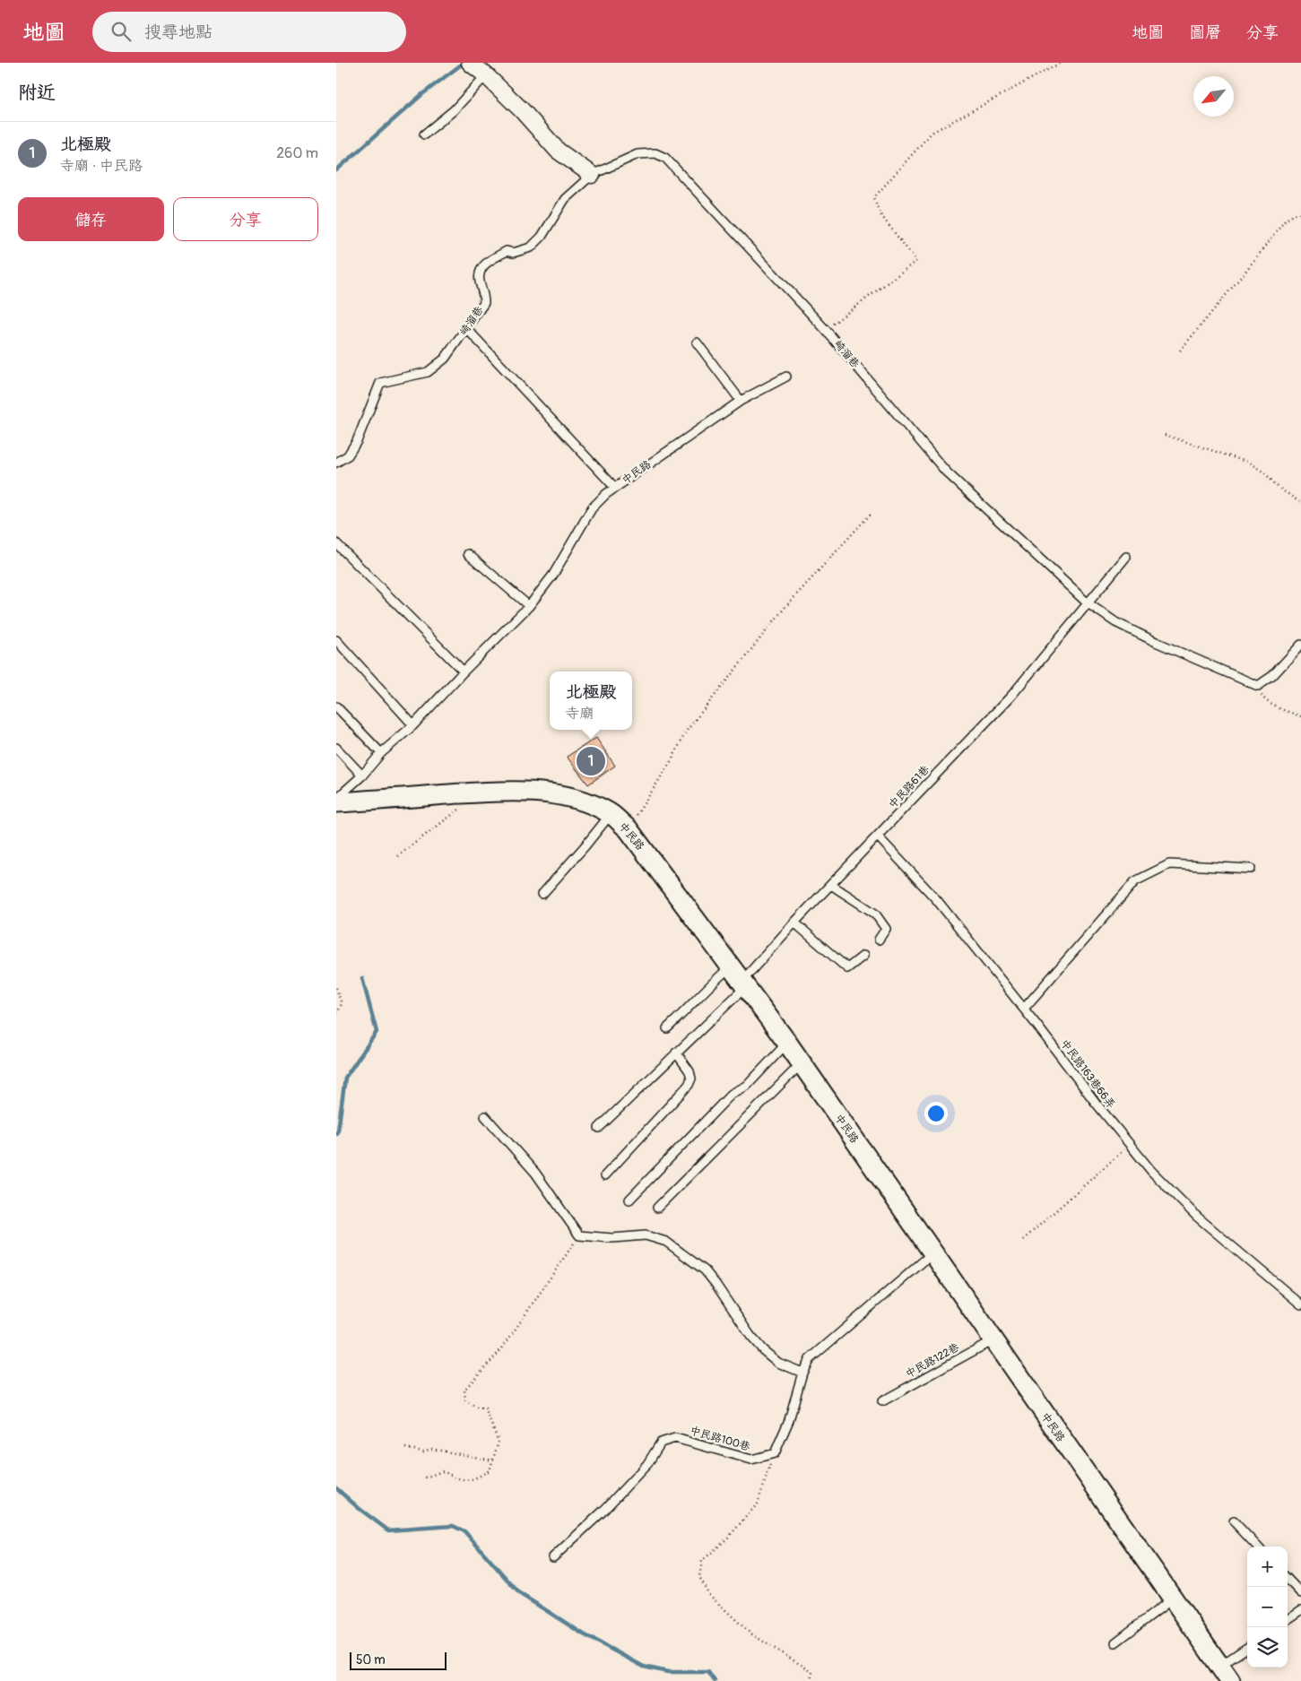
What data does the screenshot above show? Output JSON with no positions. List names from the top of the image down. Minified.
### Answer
{"streets":{"street":["中民路"],"lane":["崎溜巷","中民路61巷","中民路163巷66弄","中民路122巷","中民路100巷"]},"crossings":[["崎溜巷","中民路61巷"],["中民路","中民路61巷"],["中民路","中民路122巷"],["中民路61巷","中民路163巷66弄"]],"scale_bar":"50 m","north":"bottom left","page":{"header":"地圖","search":"搜尋地點","nav":["地圖","圖層","分享"],"heading":"附近","list":[{"mark":"1","name":"北極殿","note":"寺廟 · 中民路","value":"260 m"}],"buttons":["儲存","分享"],"popup":["北極殿","寺廟"],"pins":"1","map_buttons":["+","−"],"scale":"50 m"}}
